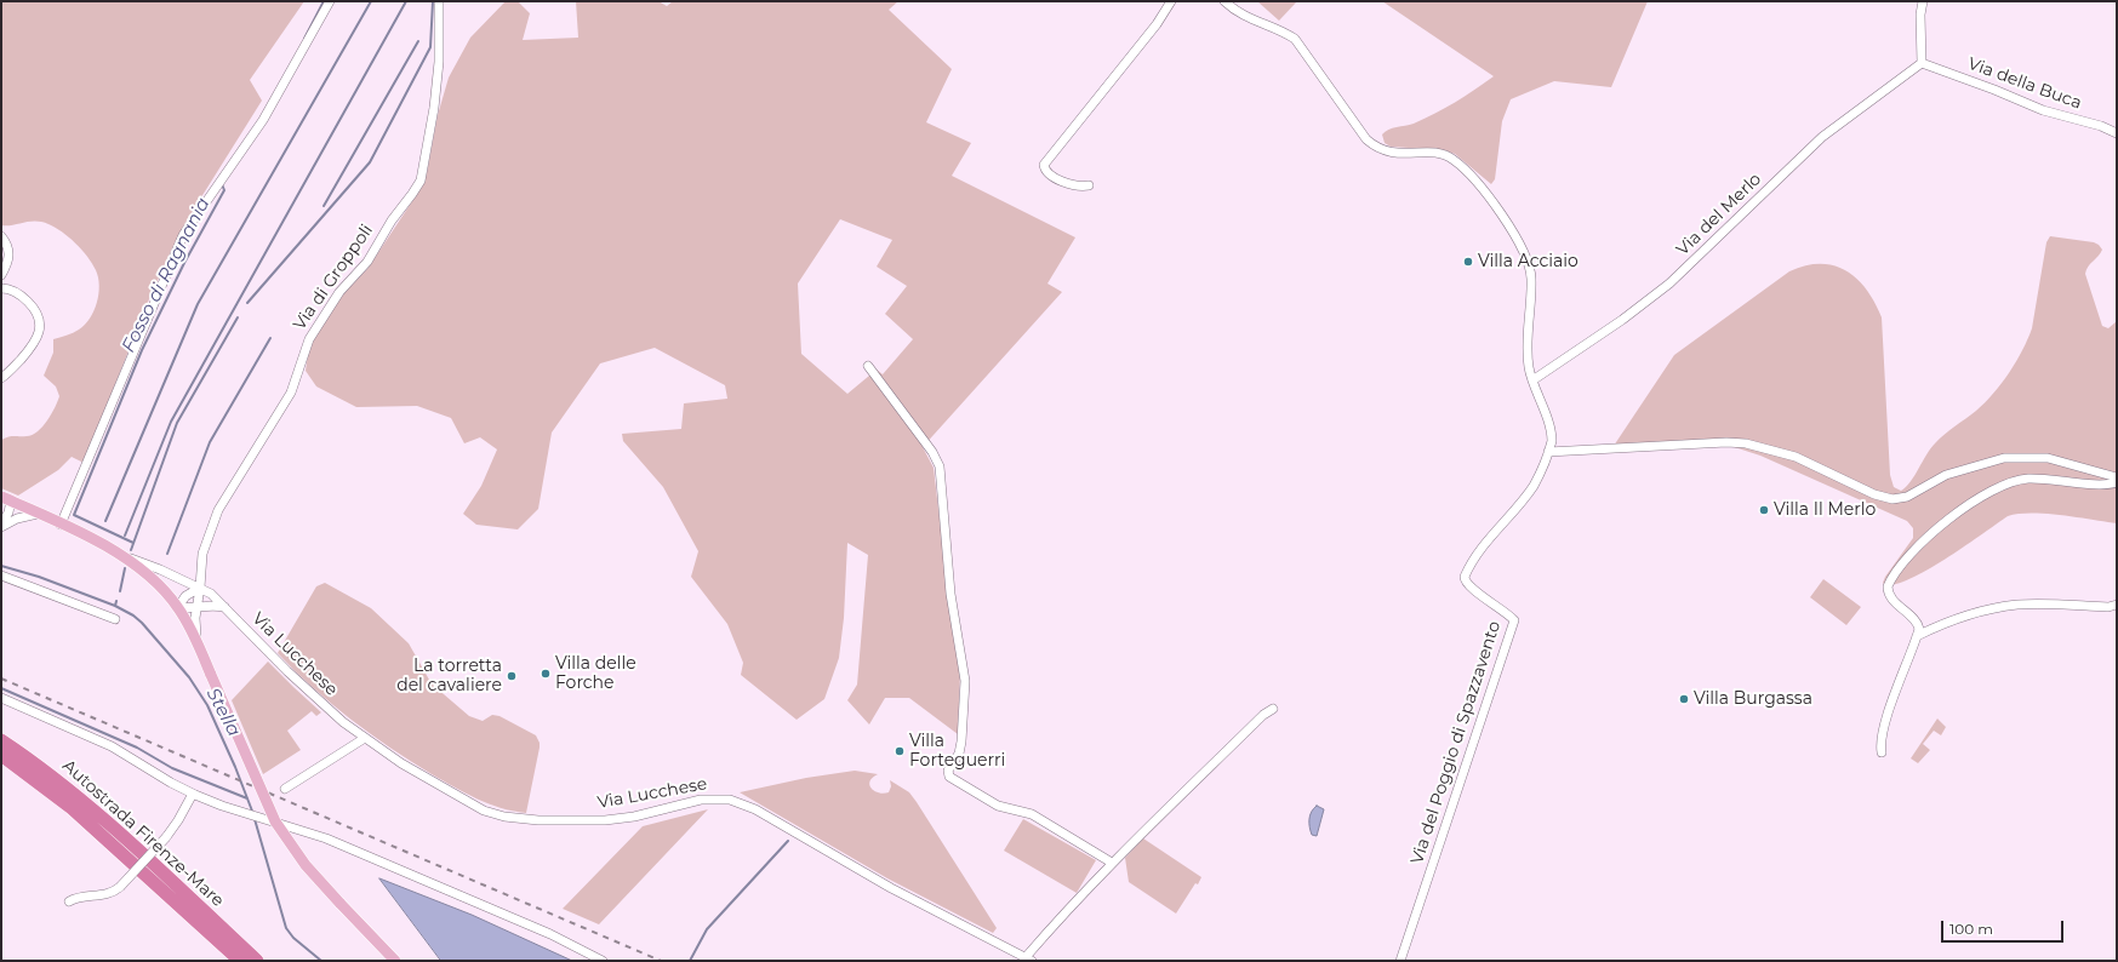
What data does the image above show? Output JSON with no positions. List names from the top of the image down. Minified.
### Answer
{"streets":{"highway":["Autostrada Firenze-Mare"],"street":["Via della Buca","Via del Merlo","Via di Groppoli","Via Lucchese","Via del Poggio di Spazzavento"]},"crossings":[["Via della Buca","Via del Merlo"],["Via del Merlo","Via del Poggio di Spazzavento"],["Via di Groppoli","Via Lucchese"]],"water":["Fosso di Ragnania","Stella"],"places":["Villa Acciaio","Villa Il Merlo","Villa delle Forche","La torretta del cavaliere","Villa Burgassa","Villa Forteguerri"],"scale_bar":"100 m"}
